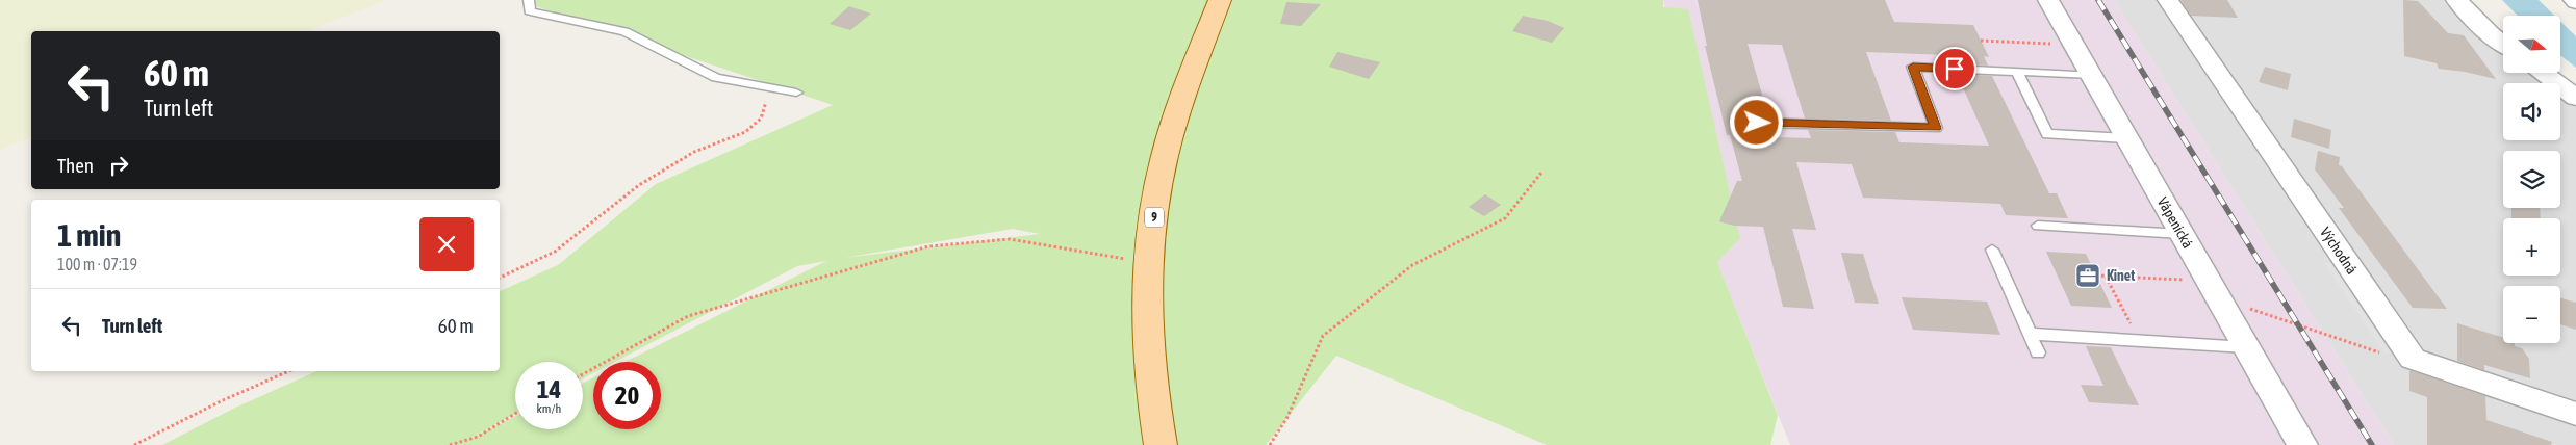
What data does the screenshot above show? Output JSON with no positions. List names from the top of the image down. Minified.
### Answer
{"streets":{"main road":["9"],"street":["Vápenická","Východná"]},"places":{"office":["Kinet"]},"north":"right","page":{"map_buttons":["+","−"],"turn":["60 m","Turn left"],"then":"Then","heading":["1 min","100 m · 07:19"],"list":[{"name":"Turn left","value":"60 m"}],"speed":"14 km/h","limit":"20"}}
